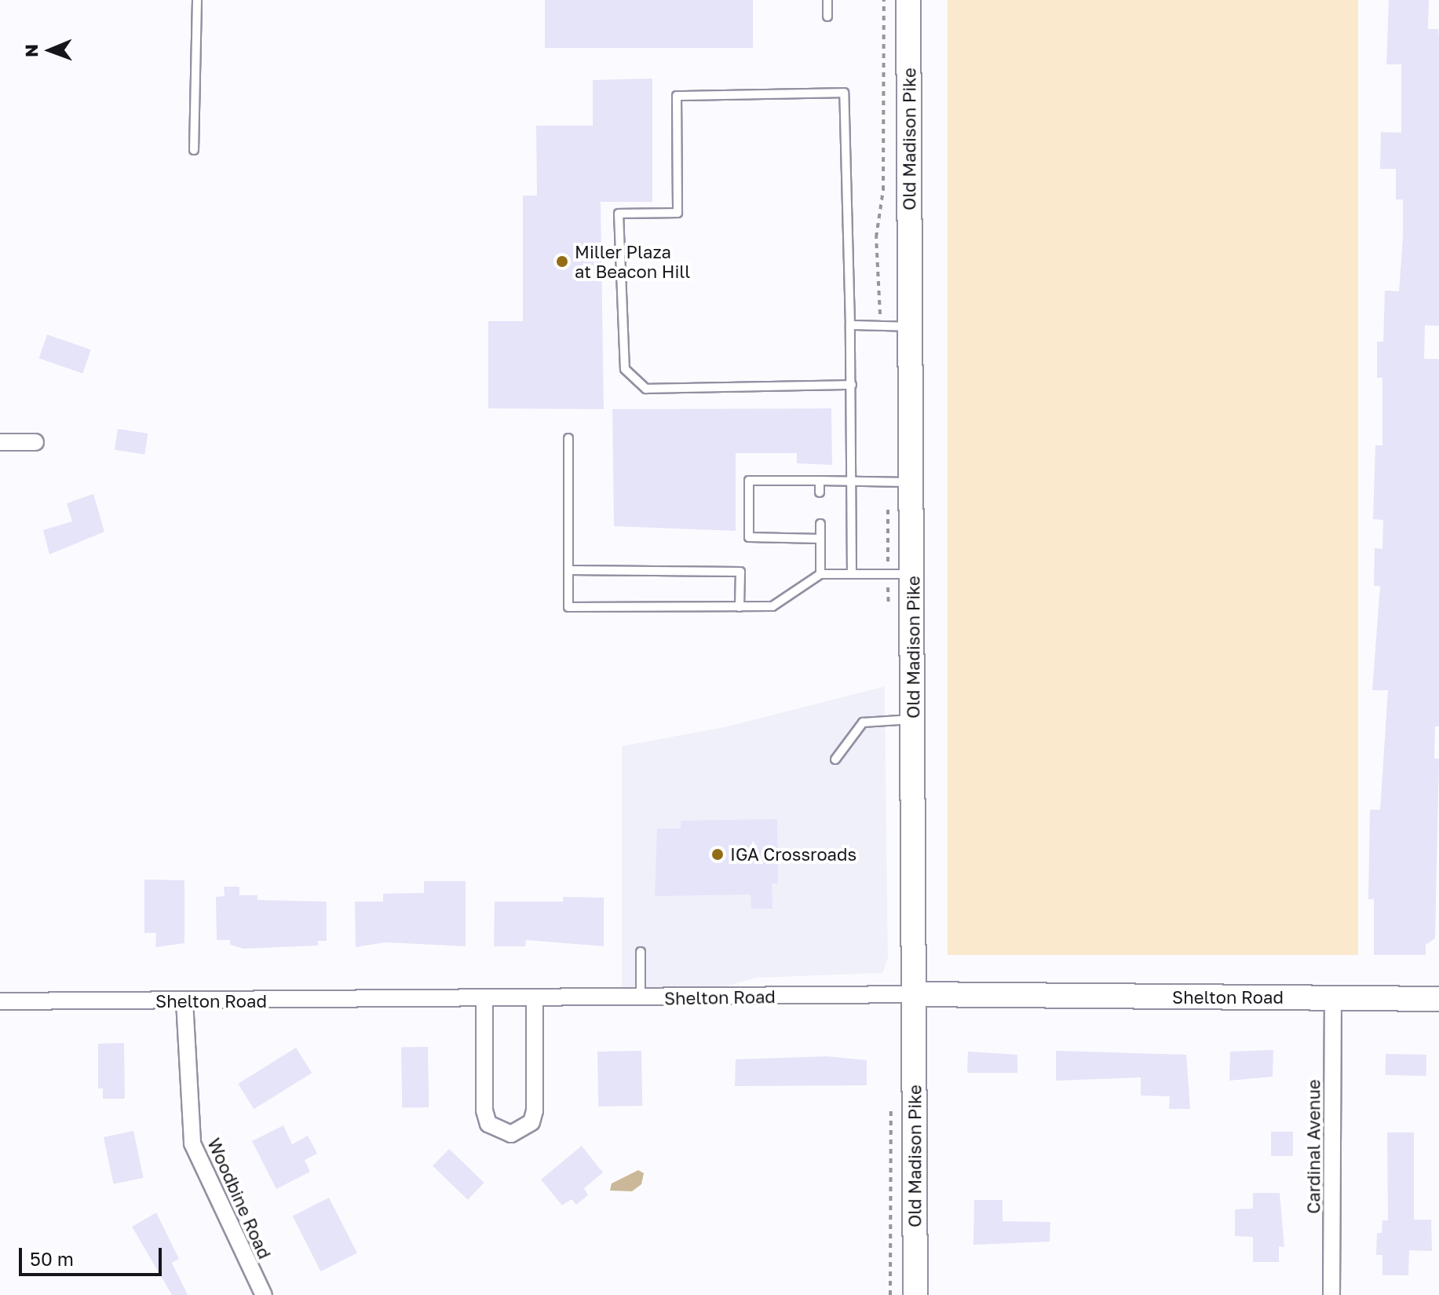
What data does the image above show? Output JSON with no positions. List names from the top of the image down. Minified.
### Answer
{"streets":{"main road":["Old Madison Pike","Shelton Road"],"street":["Cardinal Avenue","Woodbine Road"]},"crossings":[["Old Madison Pike","Shelton Road"],["Shelton Road","Cardinal Avenue"],["Shelton Road","Woodbine Road"]],"places":["Miller Plaza at Beacon Hill","IGA Crossroads"],"scale_bar":"50 m","north":"left"}
